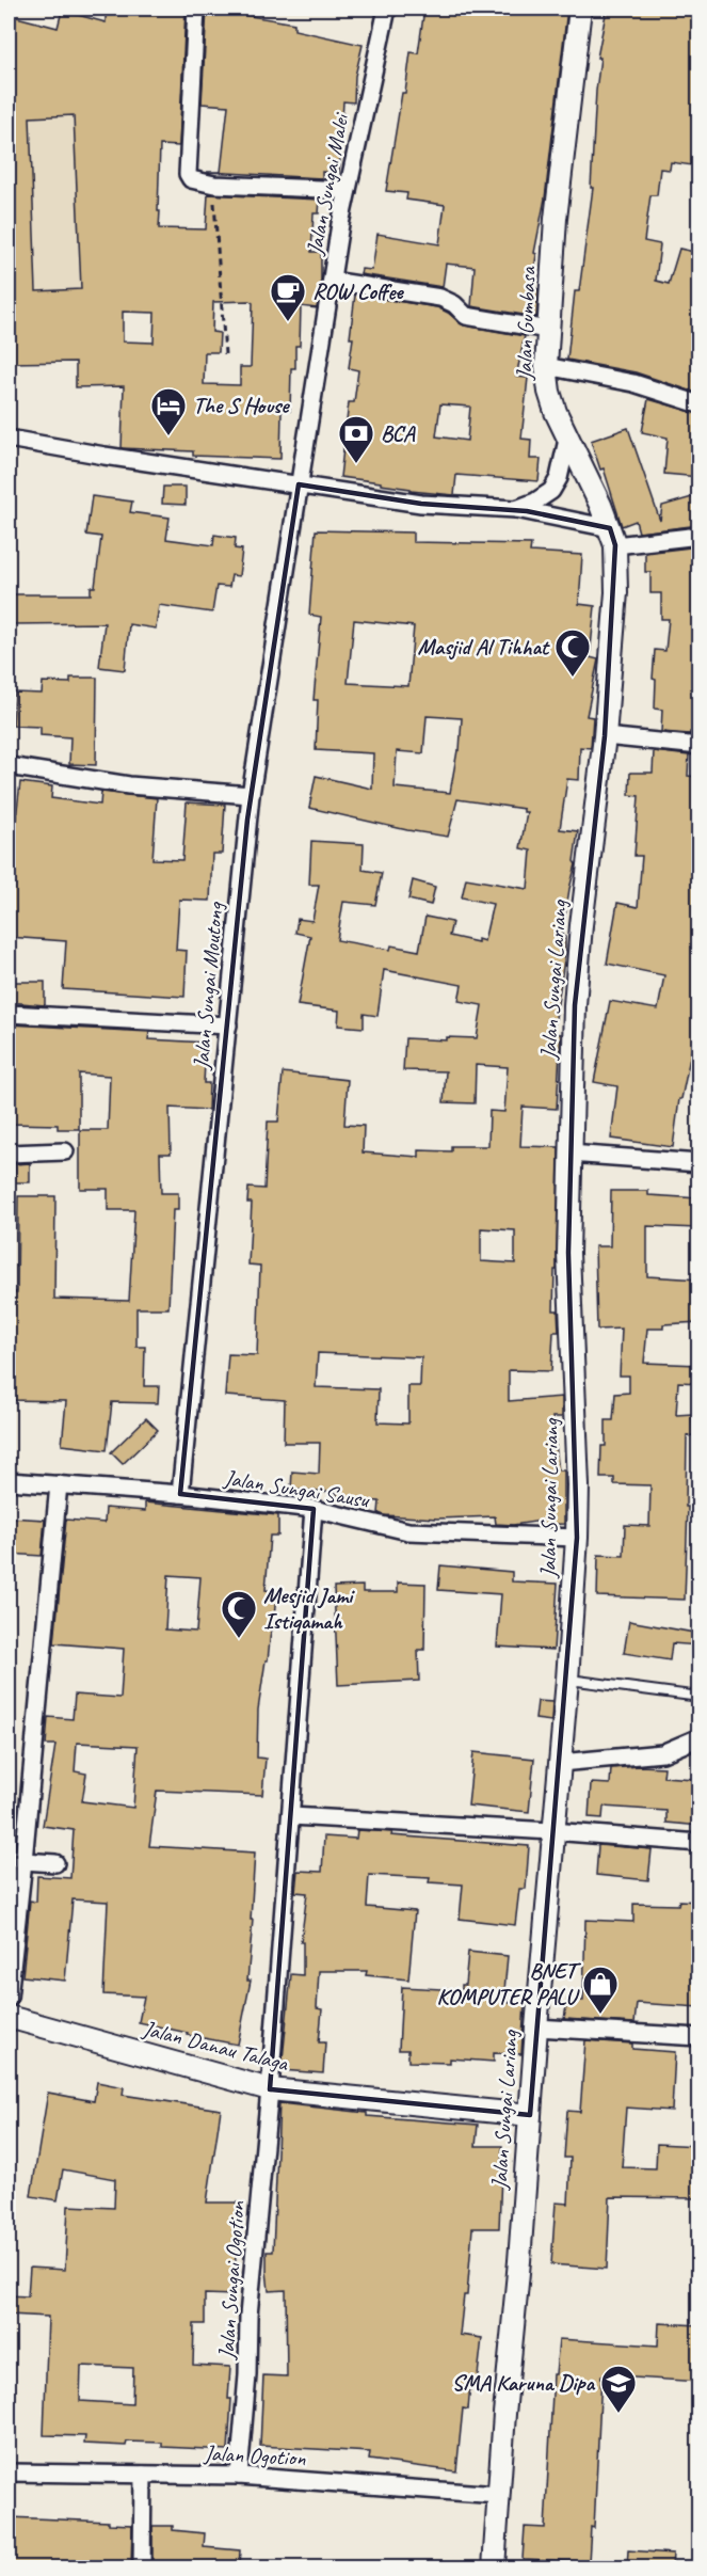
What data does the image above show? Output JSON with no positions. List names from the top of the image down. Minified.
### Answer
{"streets":{"street":["Jalan Sungai Malei","Jalan Gumbasa","Jalan Sungai Lariang","Jalan Sungai Moutong","Jalan Sungai Sausu","Jalan Danau Talaga","Jalan Sungai Ogotion","Jalan Ogotion"]},"crossings":[["Jalan Sungai Malei","Jalan Sungai Moutong"],["Jalan Gumbasa","Jalan Sungai Lariang"],["Jalan Sungai Lariang","Jalan Sungai Sausu"],["Jalan Sungai Lariang","Jalan Danau Talaga"],["Jalan Sungai Lariang","Jalan Ogotion"],["Jalan Sungai Moutong","Jalan Sungai Sausu"],["Jalan Sungai Sausu","Jalan Sungai Ogotion"],["Jalan Danau Talaga","Jalan Sungai Ogotion"],["Jalan Sungai Ogotion","Jalan Ogotion"]],"places":{"cafe":["ROW Coffee"],"hotel":["The S House"],"bank":["BCA"],"mosque":["Masjid Al Tihhat","Mesjid Jami Istiqamah"],"shop":["BNET KOMPUTER PALU"],"school or university":["SMA Karuna Dipa"]}}
